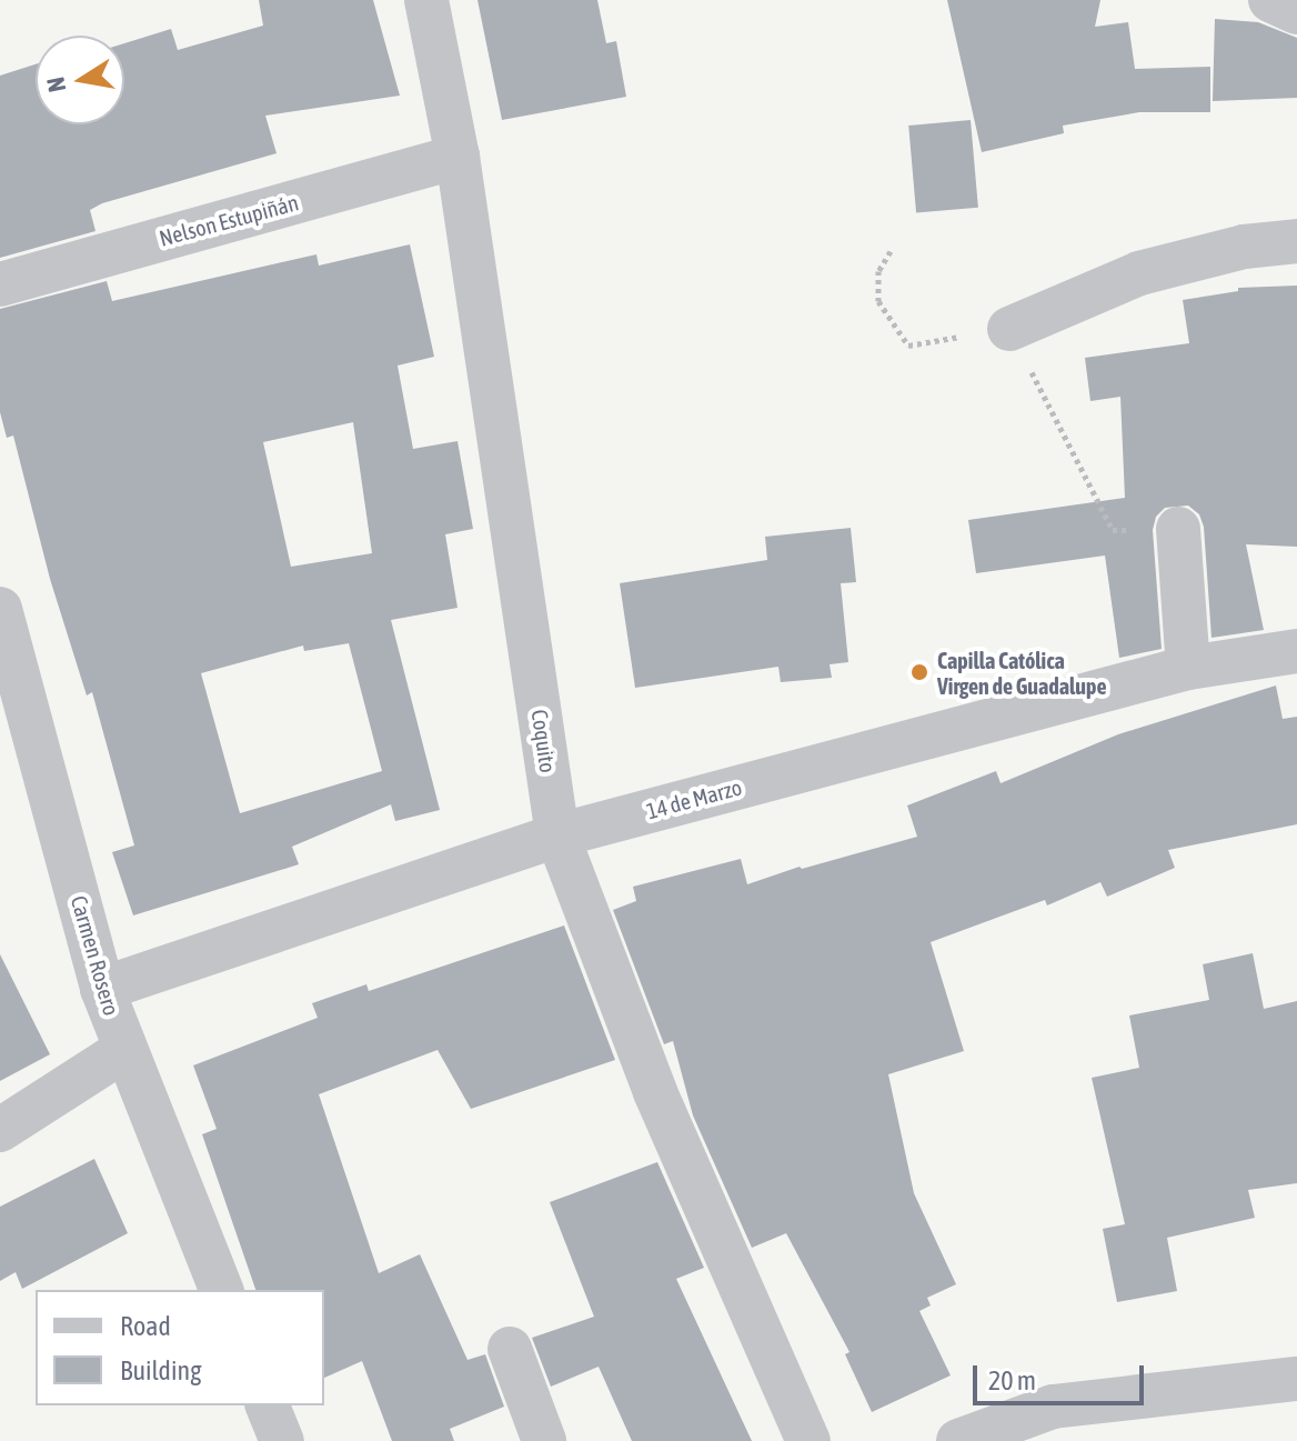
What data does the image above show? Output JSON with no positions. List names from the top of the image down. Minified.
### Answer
{"streets":{"street":["Nelson Estupiñán","Coquito","14 de Marzo","Carmen Rosero"]},"crossings":[["Nelson Estupiñán","Coquito"],["Coquito","14 de Marzo"],["14 de Marzo","Carmen Rosero"]],"places":["Capilla Católica Virgen de Guadalupe"],"legend":["Road","Building"],"scale_bar":"20 m","north":"left"}
